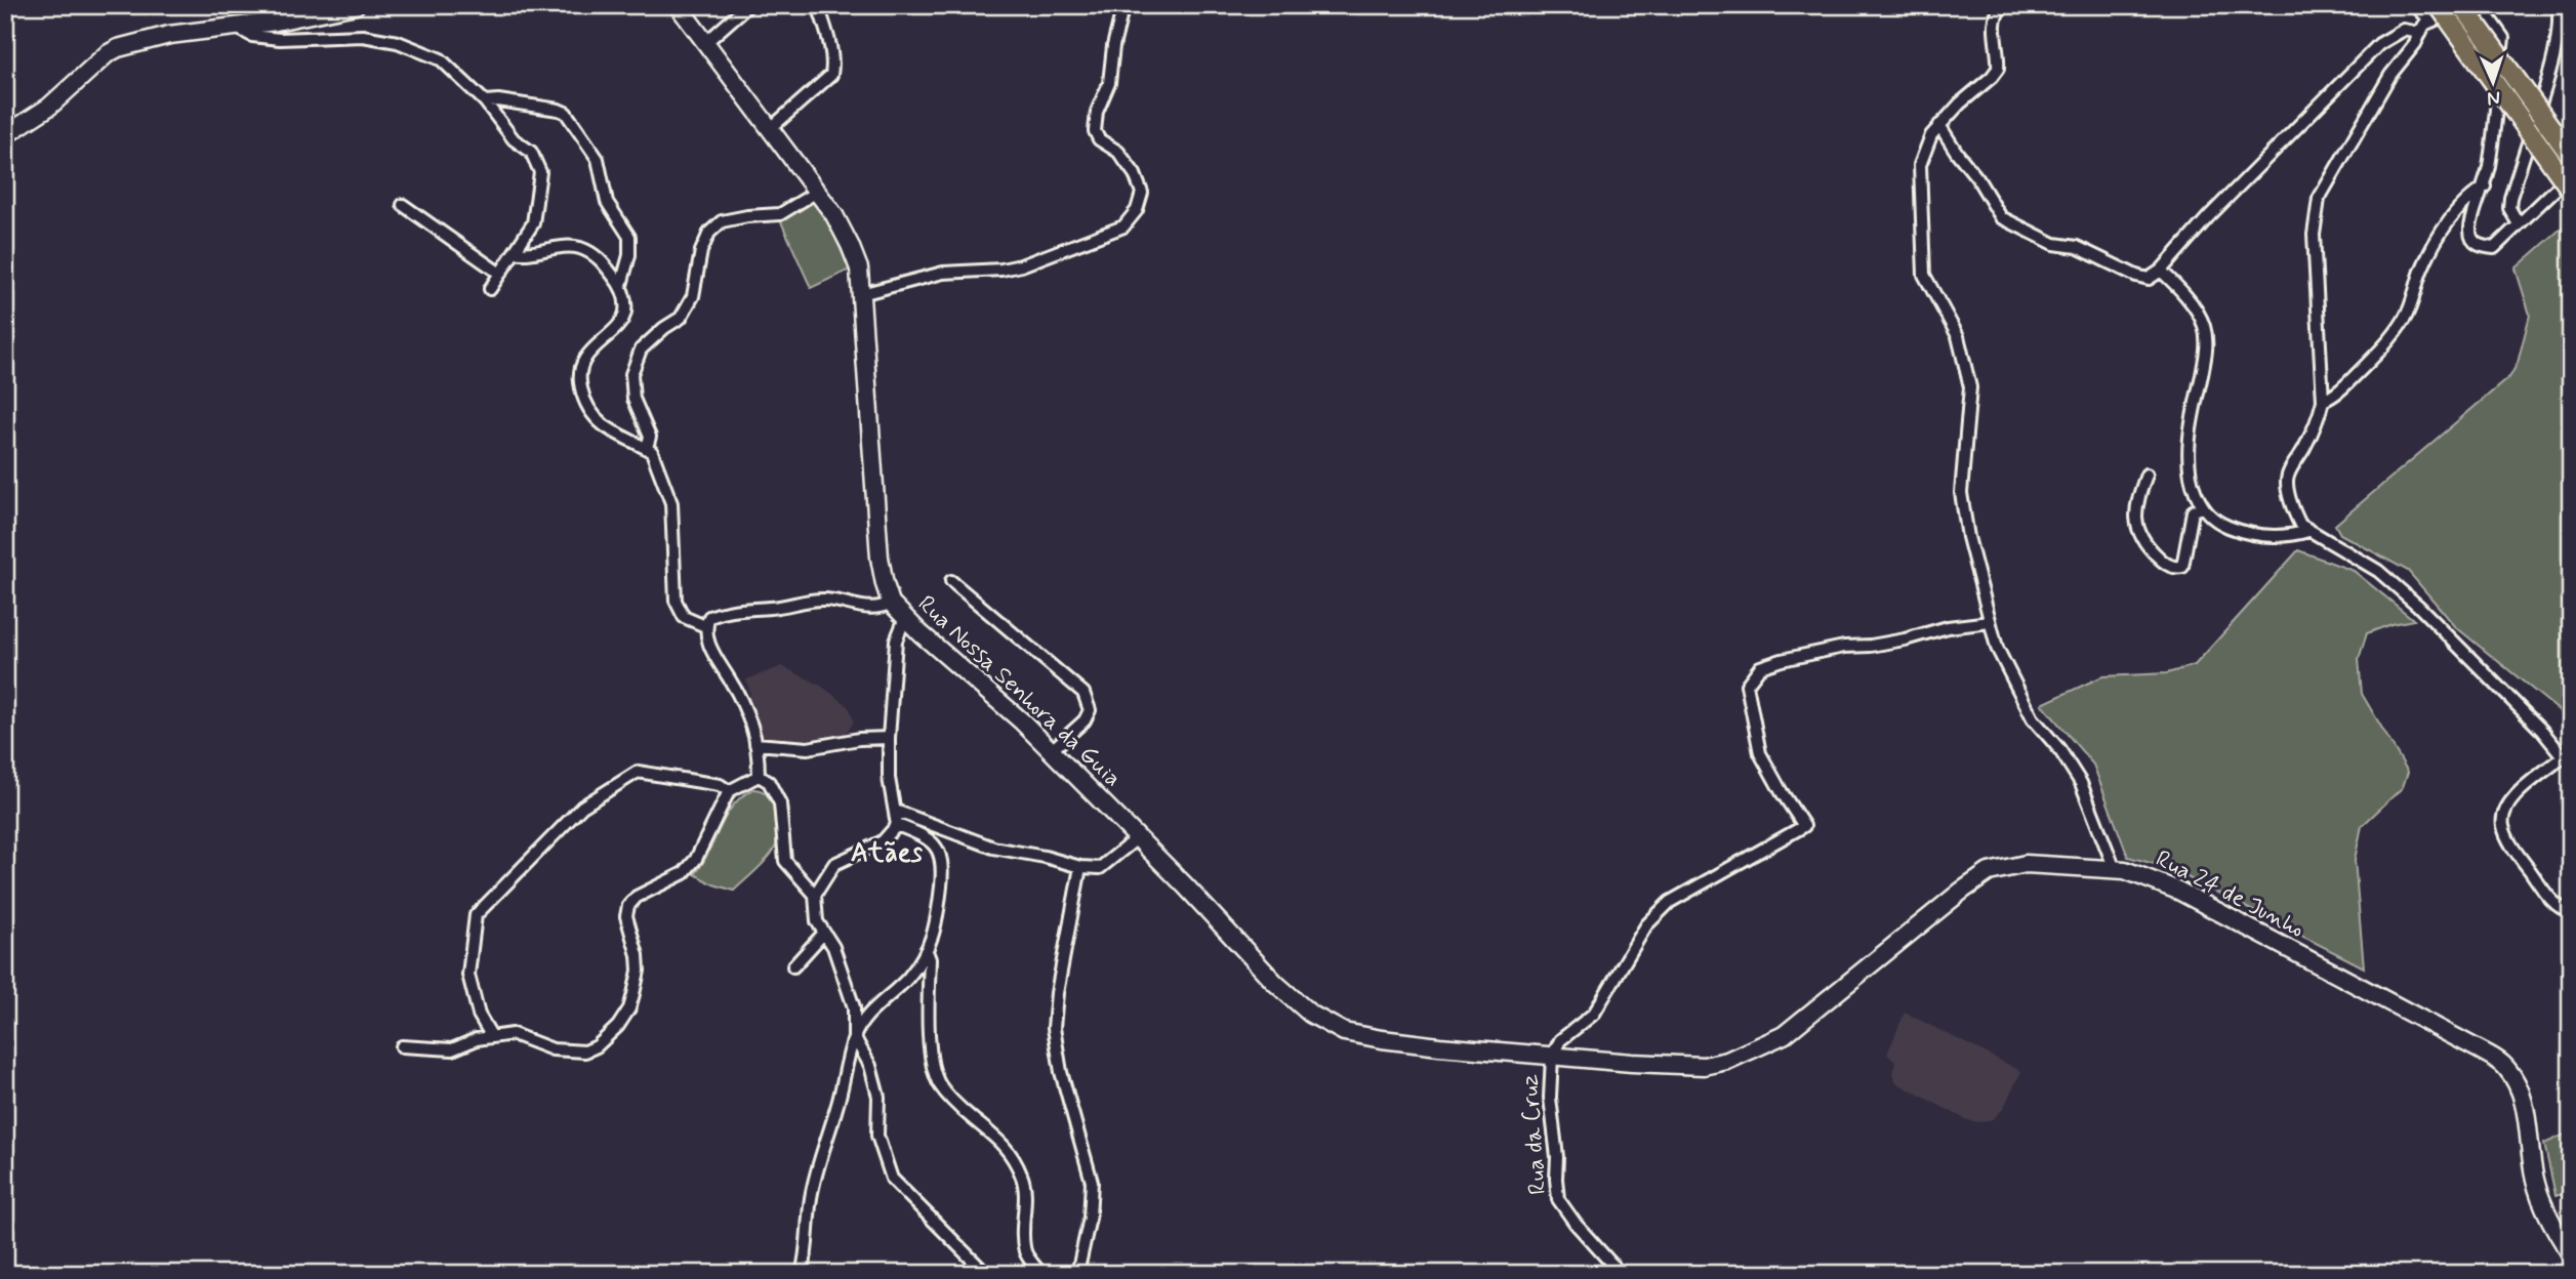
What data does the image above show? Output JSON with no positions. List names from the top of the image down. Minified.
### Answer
{"streets":{"main road":["Rua Nossa Senhora da Guia","Rua 24 de Junho"],"street":["Rua da Cruz"]},"crossings":[["Rua Nossa Senhora da Guia","Rua 24 de Junho"],["Rua Nossa Senhora da Guia","Rua da Cruz"],["Rua 24 de Junho","Rua da Cruz"]],"districts":["Atães"],"north":"bottom"}
